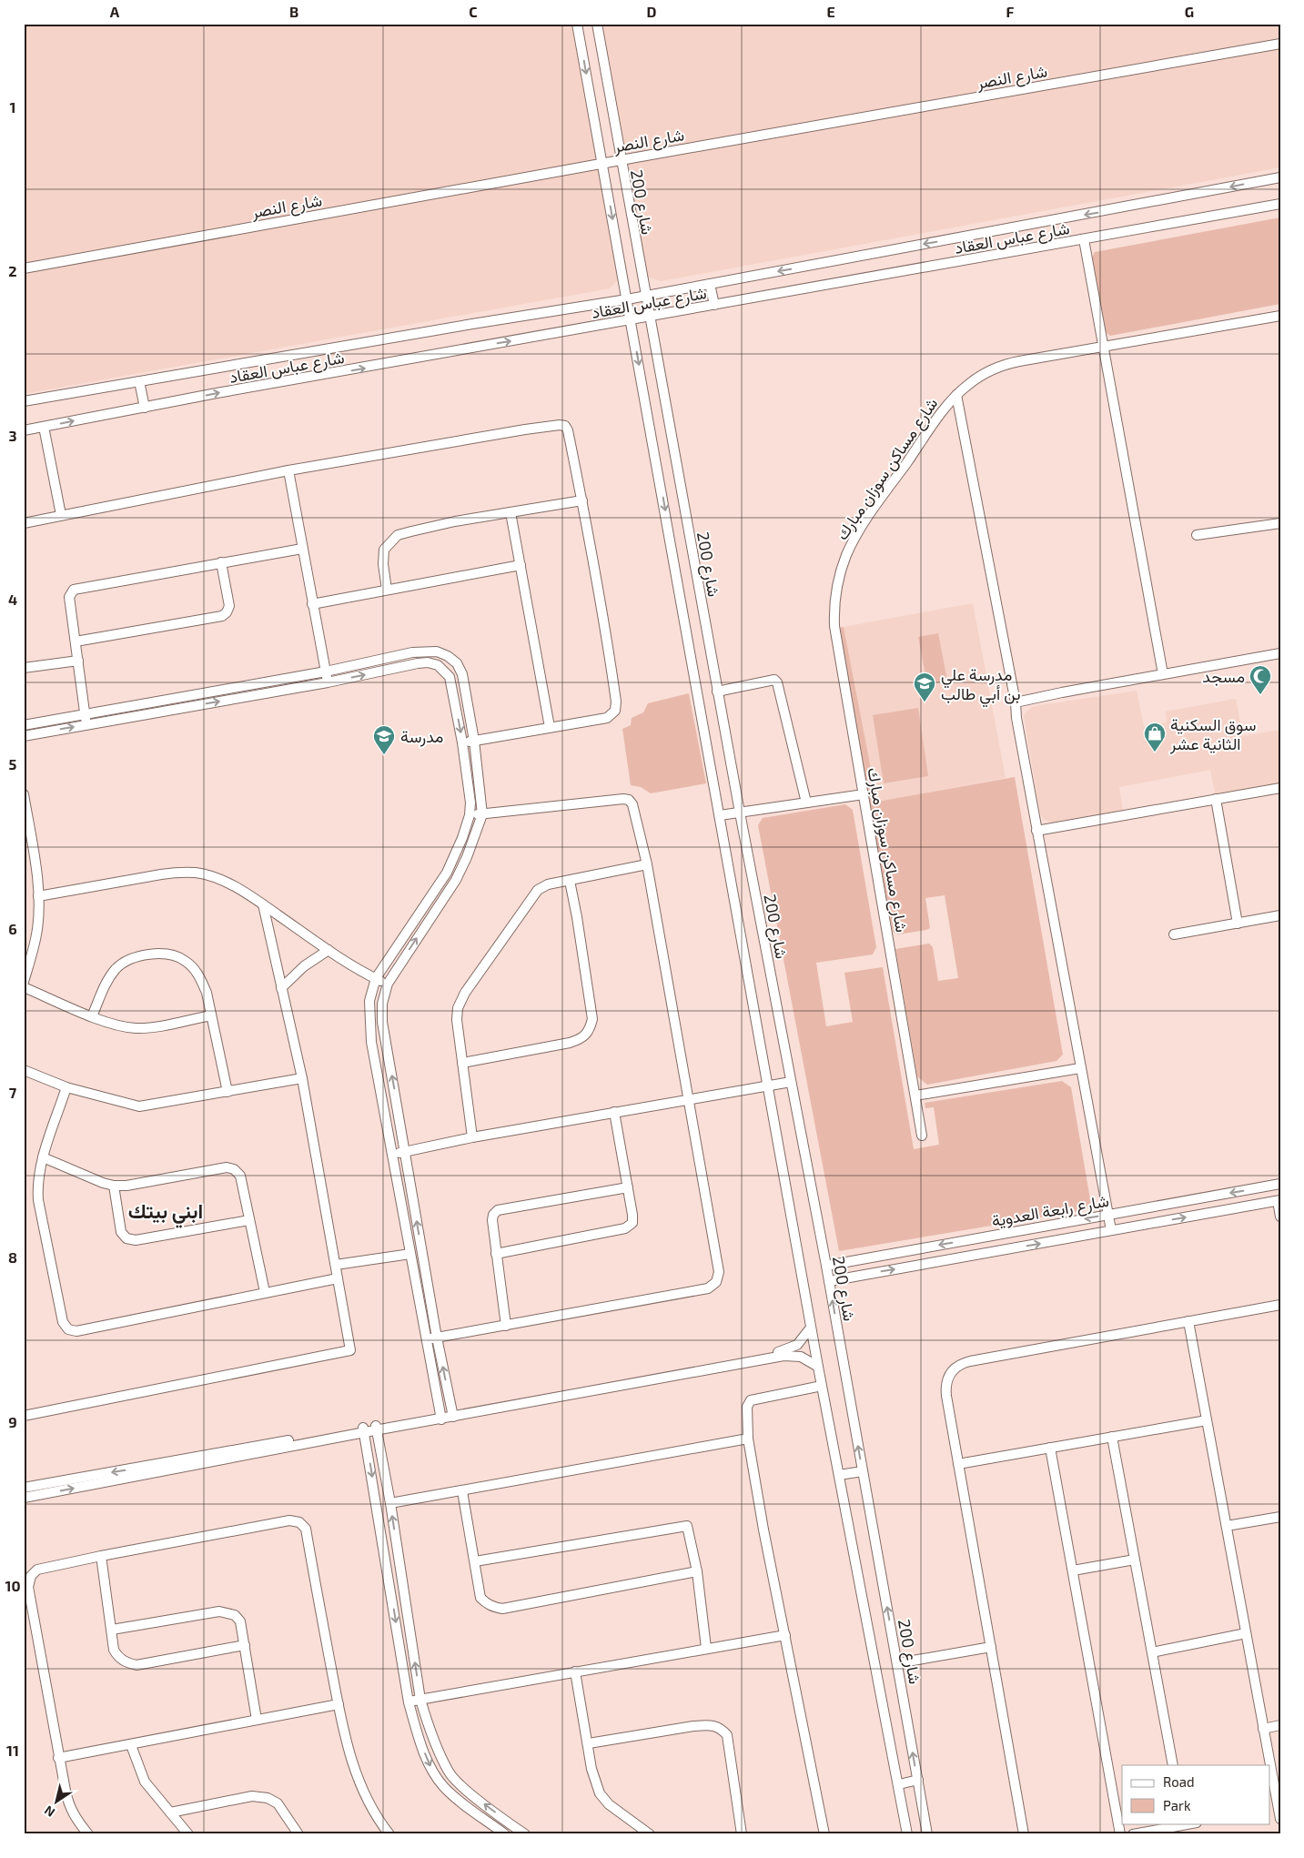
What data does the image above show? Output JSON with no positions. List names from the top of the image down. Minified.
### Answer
{"streets":{"street":["شارع النصر","شارع 200","شارع عباس العقاد","شارع مساكن سوزان مبارك","شارع رابعة العدوية"]},"crossings":[["شارع النصر","شارع 200"],["شارع 200","شارع عباس العقاد"],["شارع 200","شارع رابعة العدوية"]],"districts":["ابني بيتك"],"places":{"mosque":["مسجد"],"school or university":["مدرسة علي بن أبي طالب","مدرسة"],"shop":["سوق السكنية الثانية عشر"]},"legend":["Road","Park"],"north":"bottom left","grid":{"columns":["A","B","C","D","E","F","G"],"rows":["1","2","3","4","5","6","7","8","9","10","11"]}}
